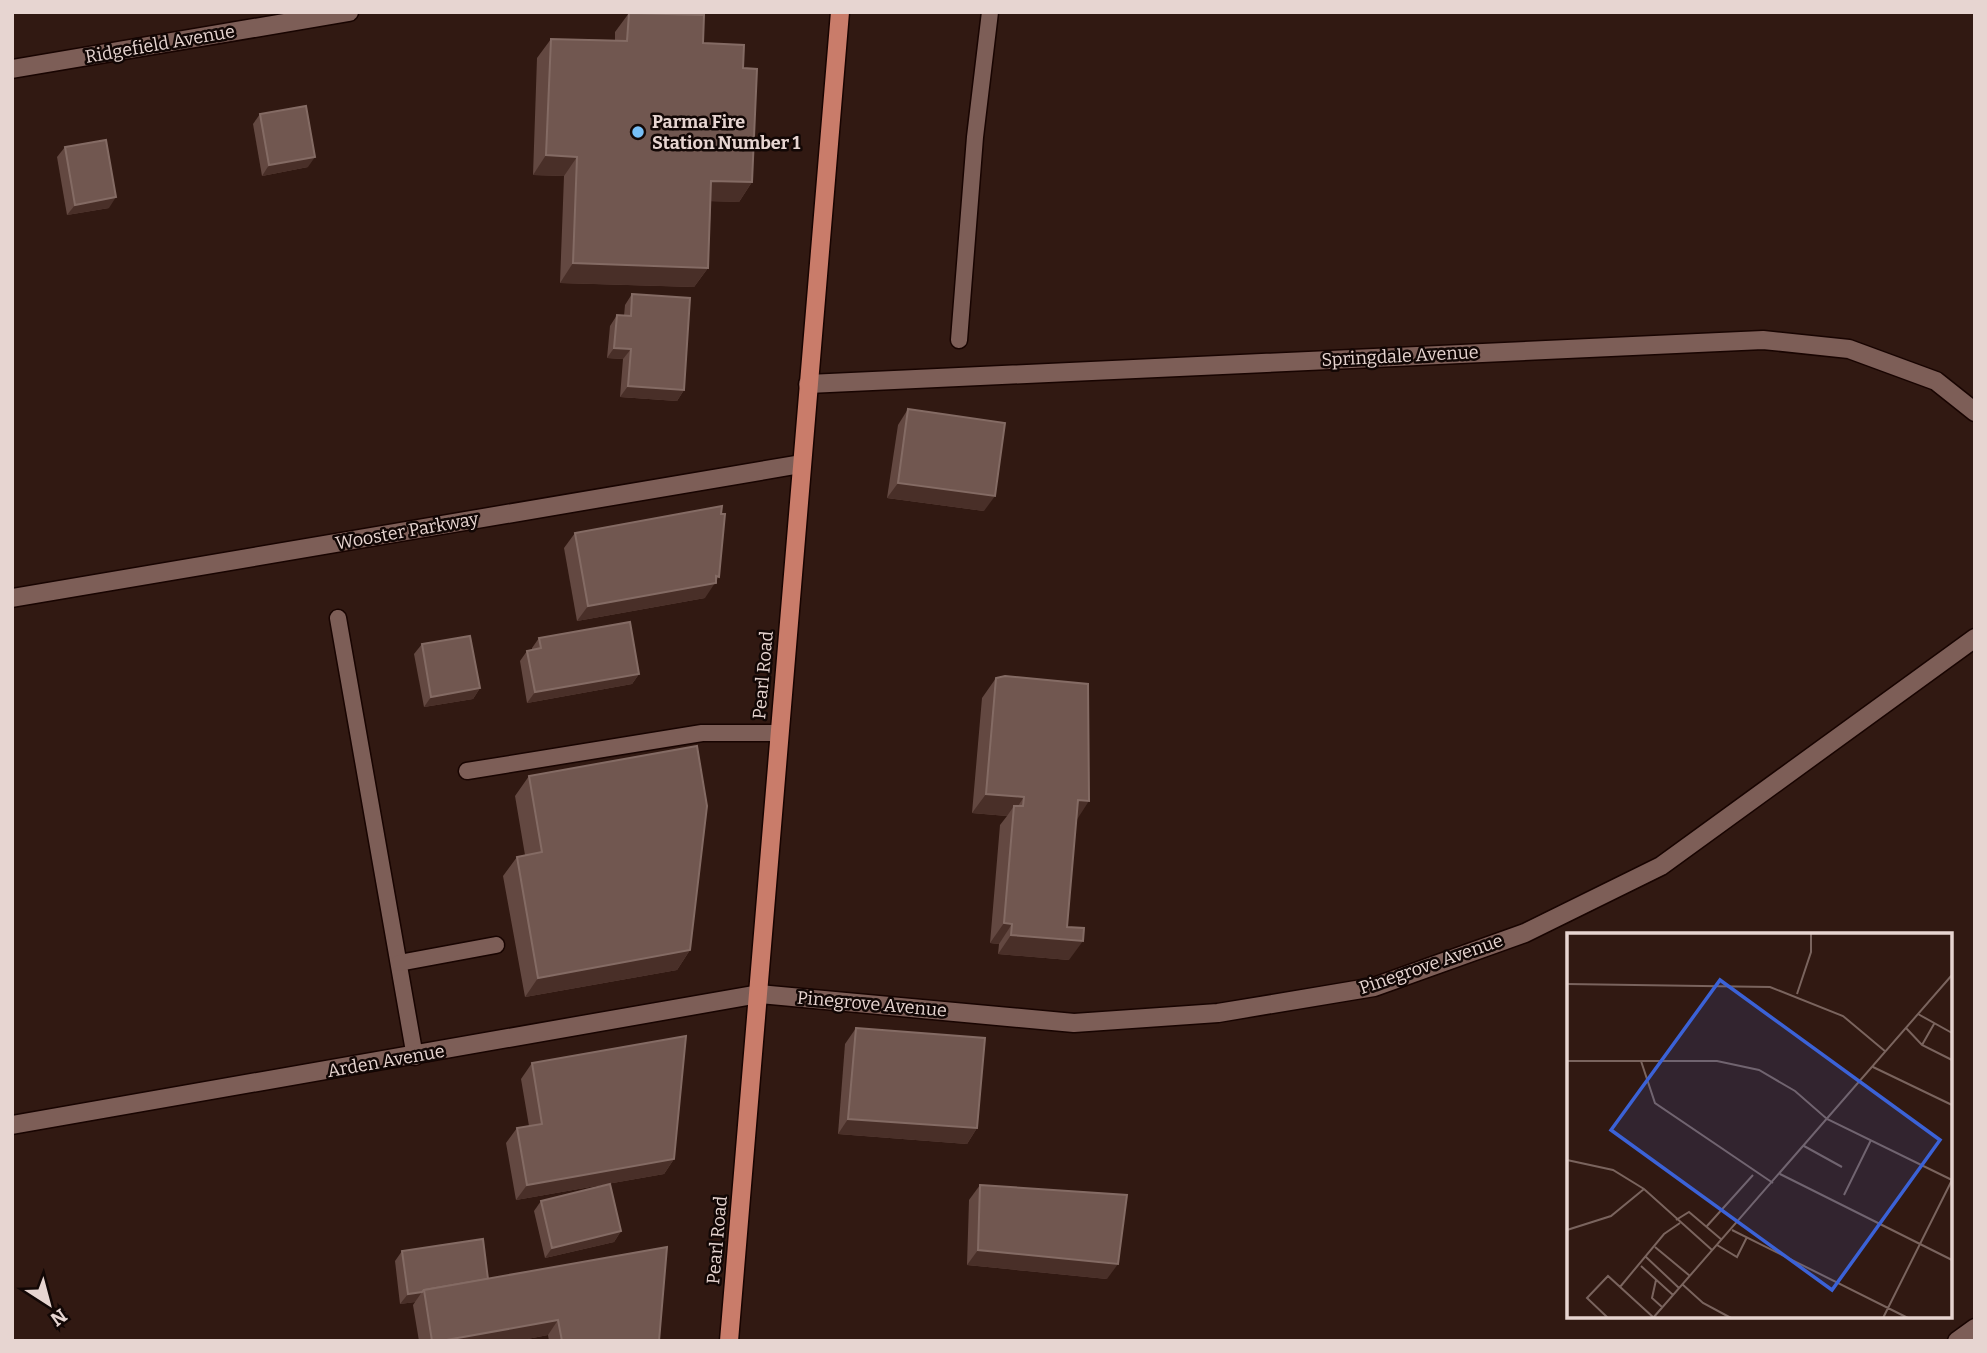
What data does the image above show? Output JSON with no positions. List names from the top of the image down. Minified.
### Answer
{"streets":{"main road":["Pearl Road"],"street":["Ridgefield Avenue","Springdale Avenue","Wooster Parkway","Pinegrove Avenue","Arden Avenue"]},"crossings":[["Springdale Avenue","Pearl Road"],["Wooster Parkway","Pearl Road"],["Pearl Road","Pinegrove Avenue"],["Pearl Road","Arden Avenue"],["Pinegrove Avenue","Arden Avenue"]],"places":["Parma Fire Station Number 1"],"north":"bottom right"}
